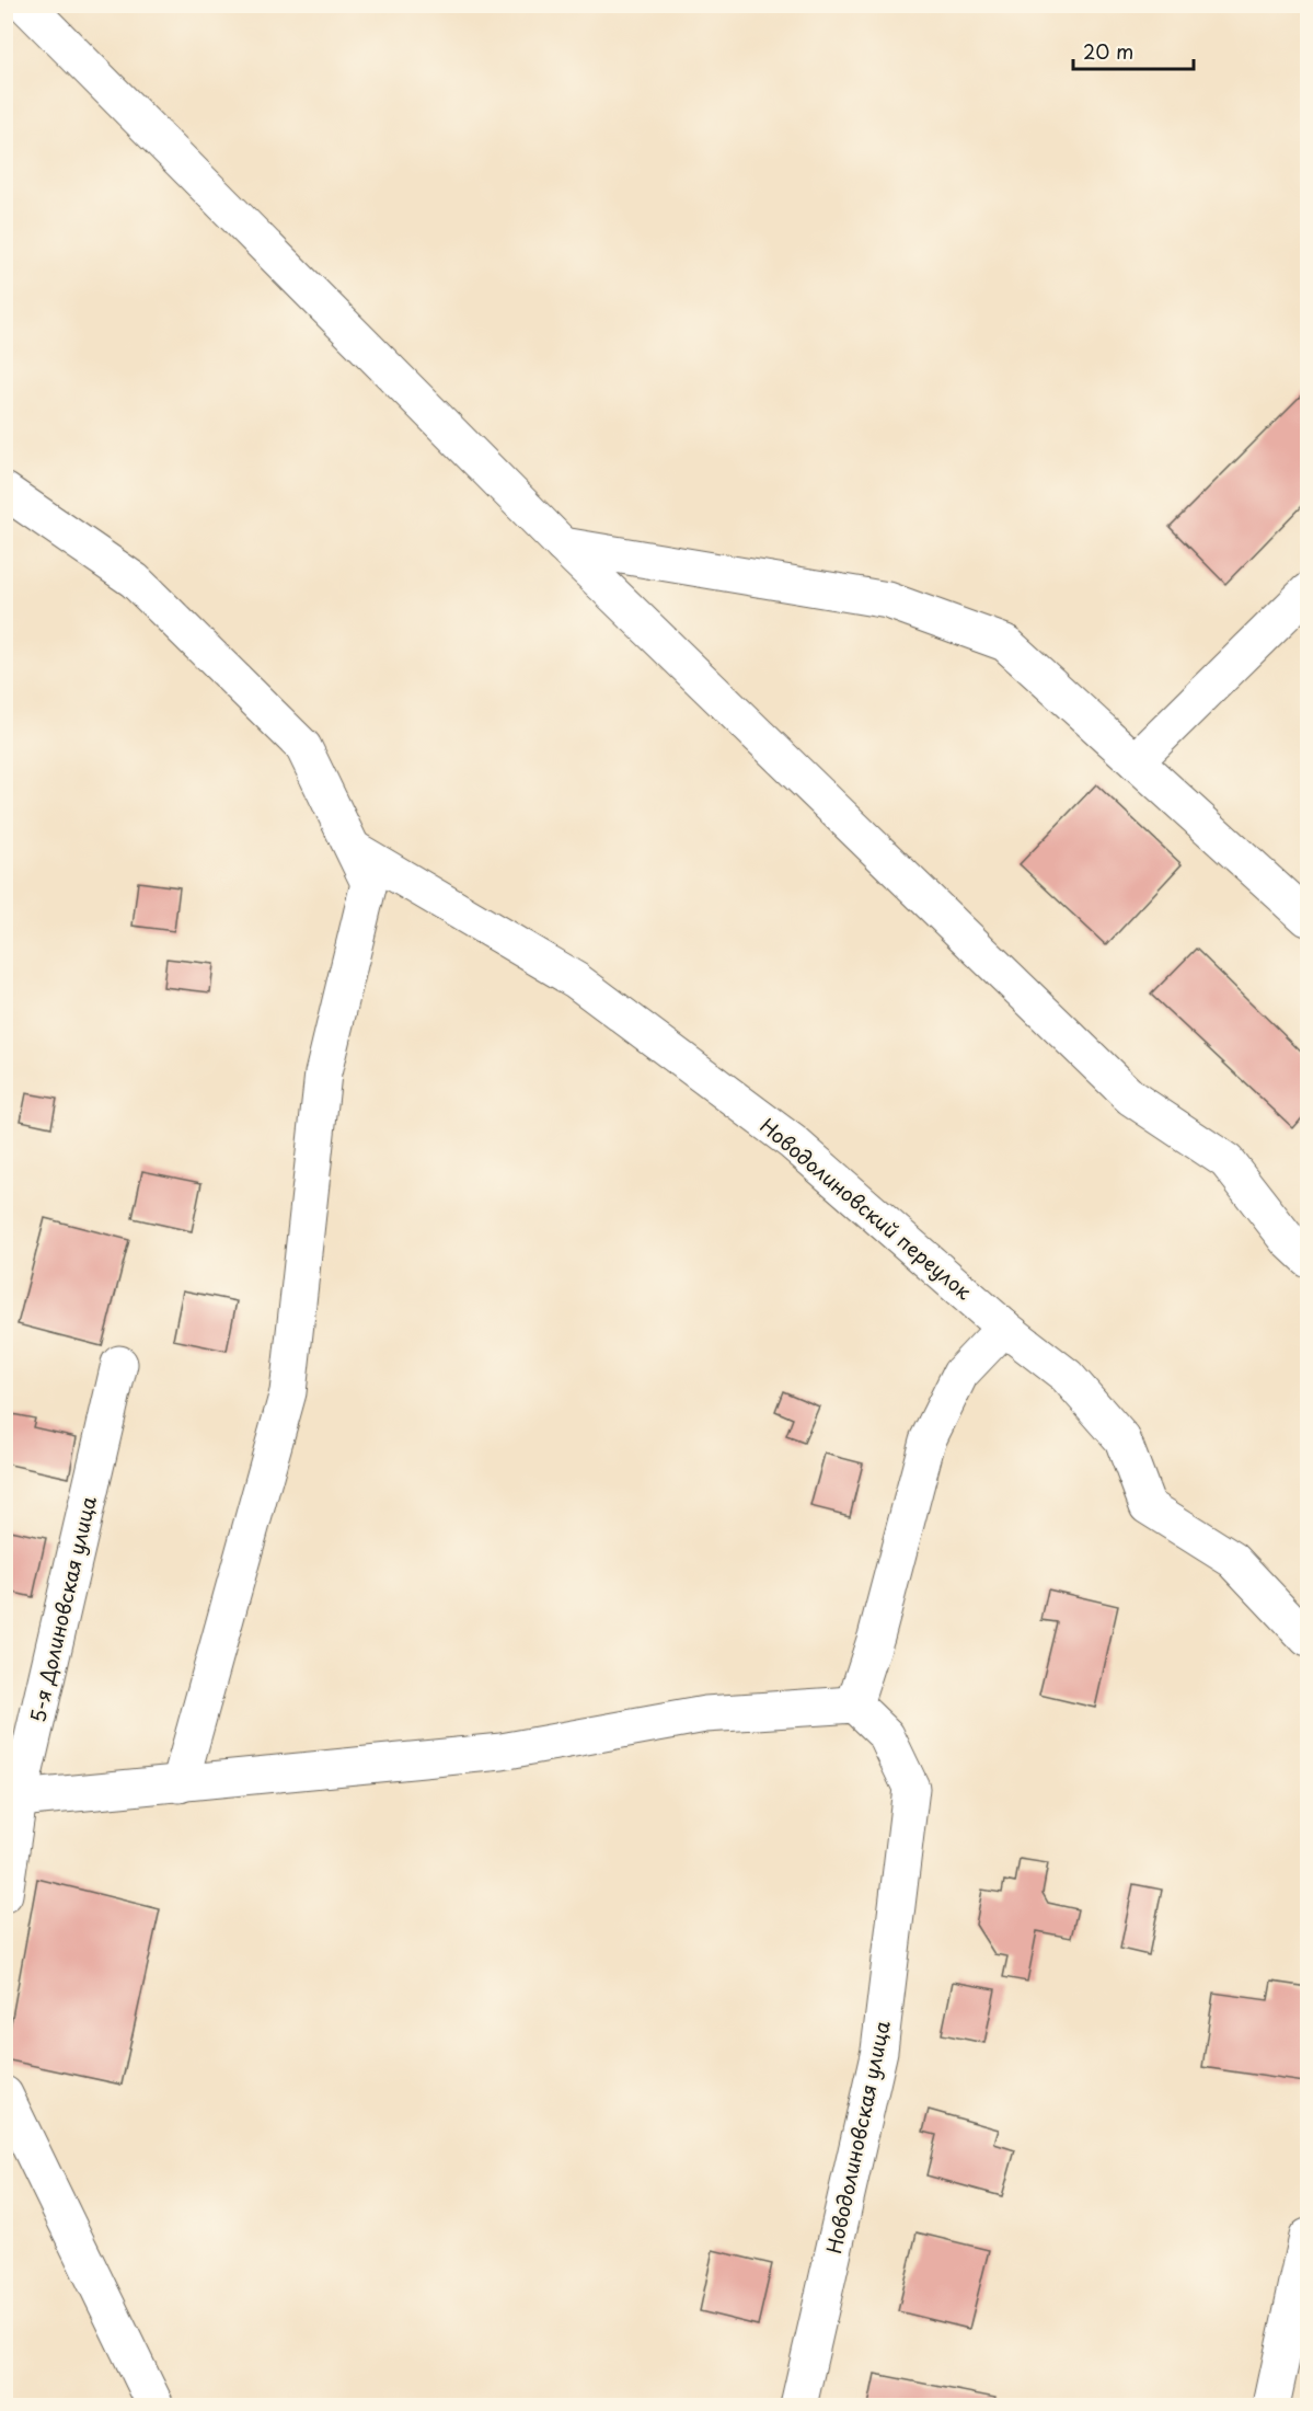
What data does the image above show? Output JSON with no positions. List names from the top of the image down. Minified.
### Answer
{"streets":{"street":["Новодолиновский переулок","5-я Долиновская улица","Новодолиновская улица"]},"scale_bar":"20 m"}
